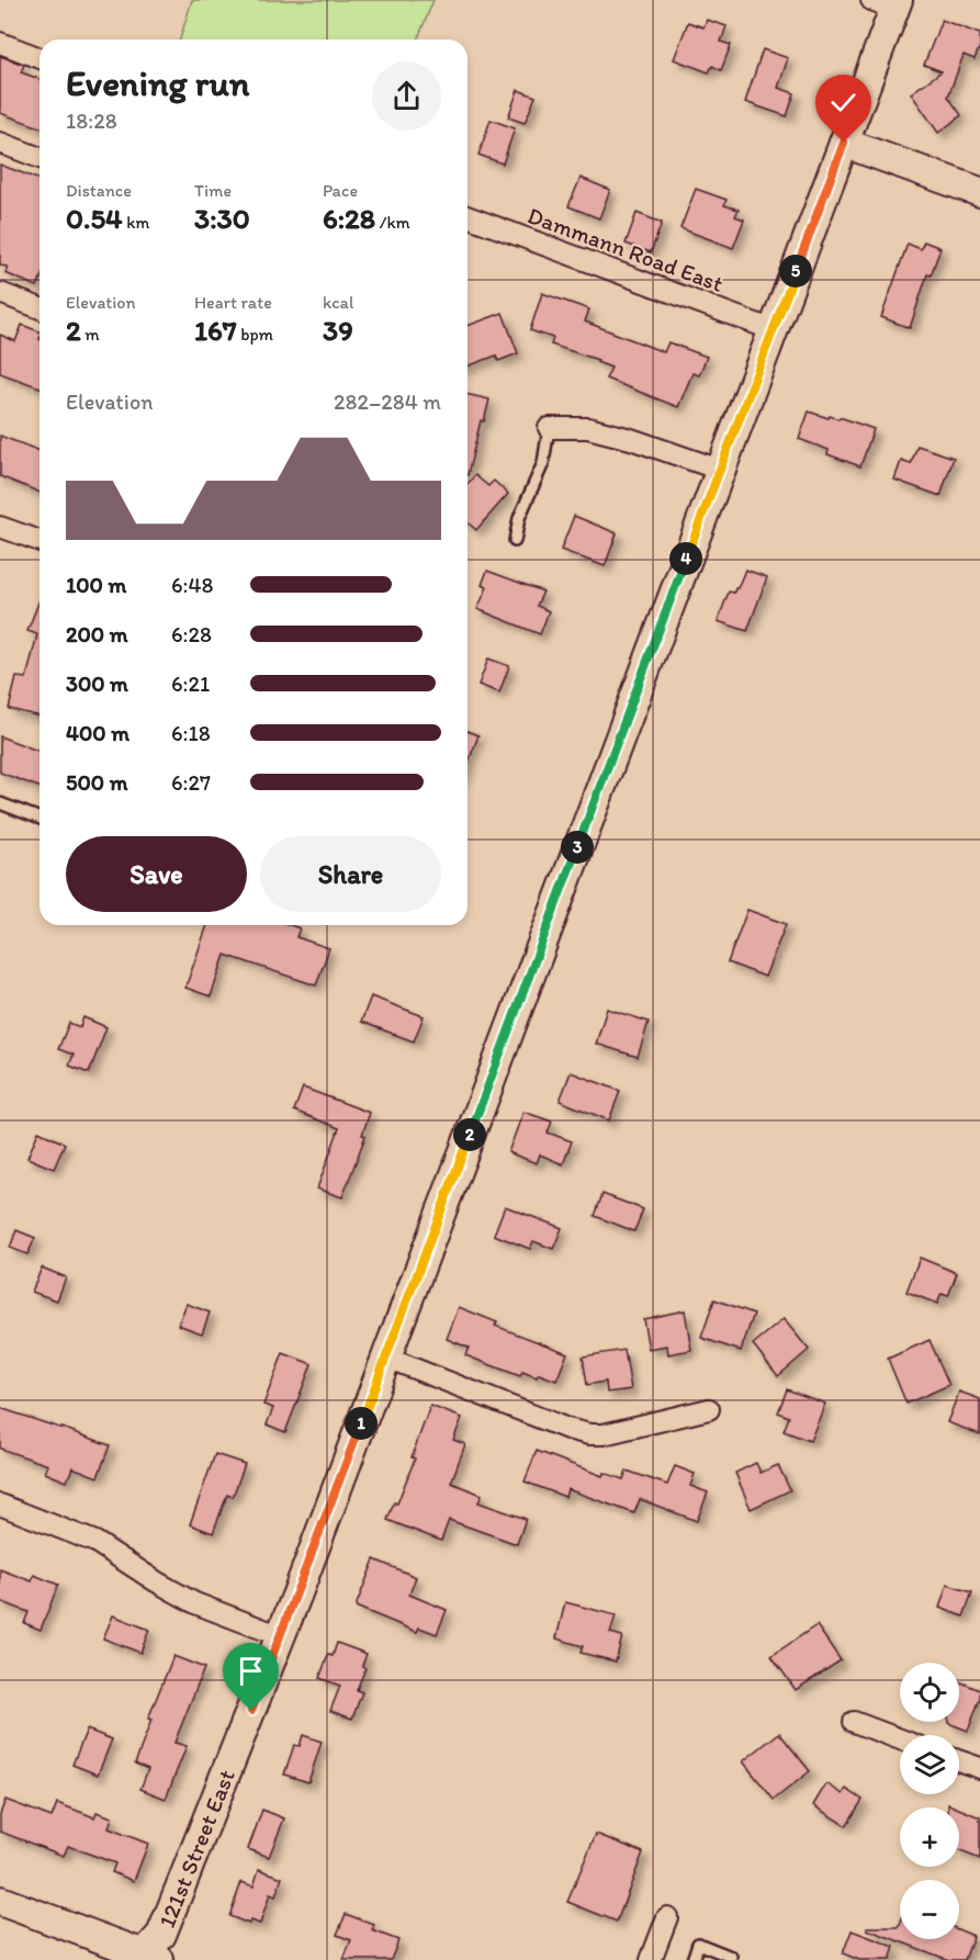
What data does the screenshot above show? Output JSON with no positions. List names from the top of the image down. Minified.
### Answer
{"streets":{"street":["Dammann Road East","121st Street East"]},"crossings":[["Dammann Road East","121st Street East"]],"page":{"heading":["Evening run","18:28"],"stats":[["Distance","0.54 km"],["Time","3:30"],["Pace","6:28 /km"],["Elevation","2 m"],["Heart rate","167 bpm"],["kcal","39"]],"pins":["5","4","3","2","1"],"chart":["Elevation","282–284 m"],"list":[{"name":"100 m","note":"6:48"},{"name":"200 m","note":"6:28"},{"name":"300 m","note":"6:21"},{"name":"400 m","note":"6:18"},{"name":"500 m","note":"6:27"}],"buttons":["Save","Share"],"map_buttons":["+","−"]}}
